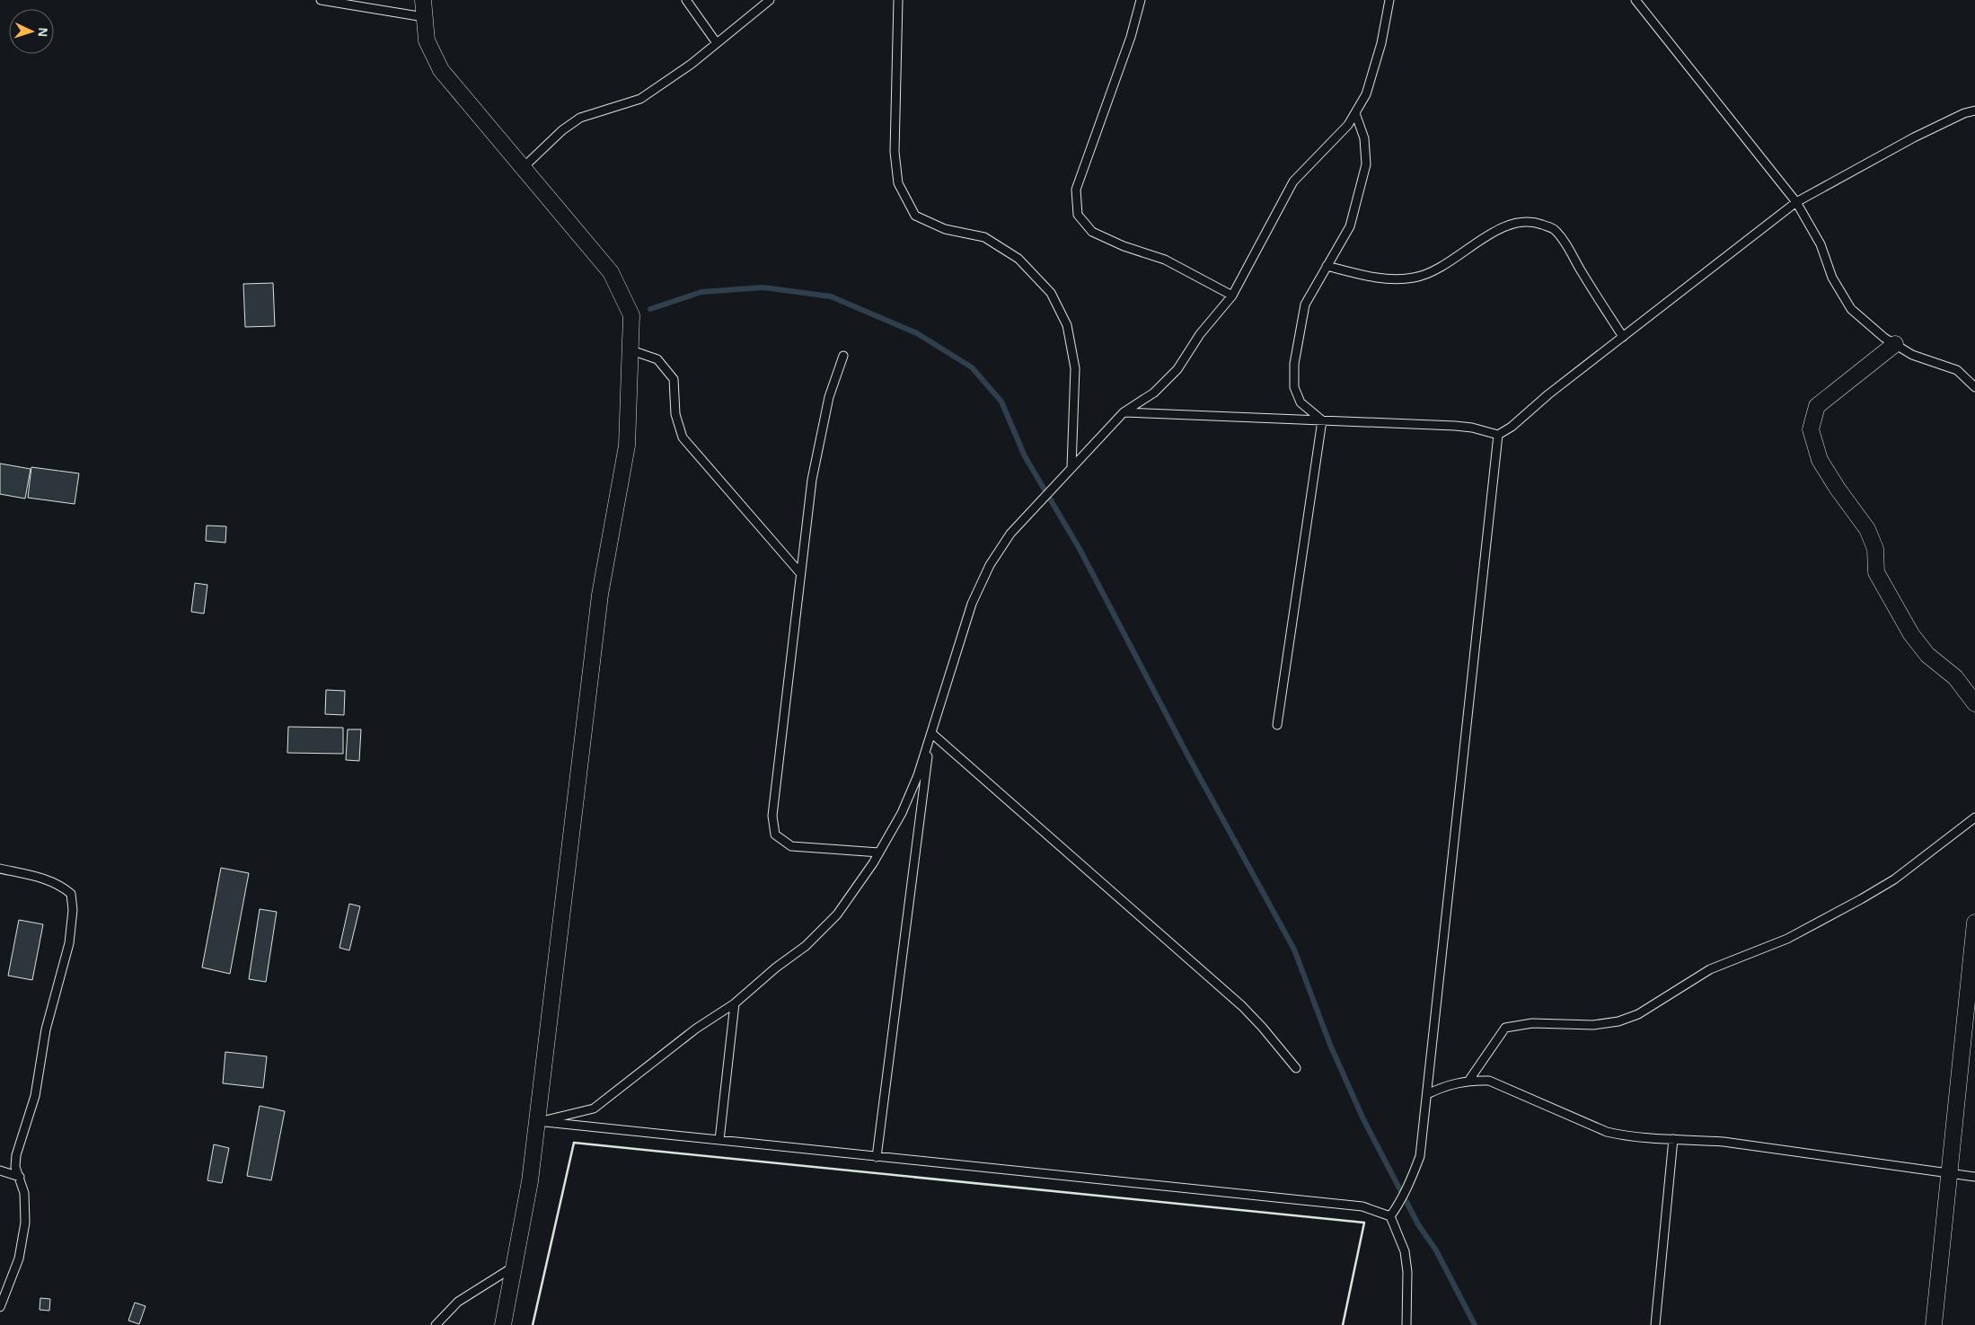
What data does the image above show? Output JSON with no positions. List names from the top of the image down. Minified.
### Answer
{"north":"right"}
